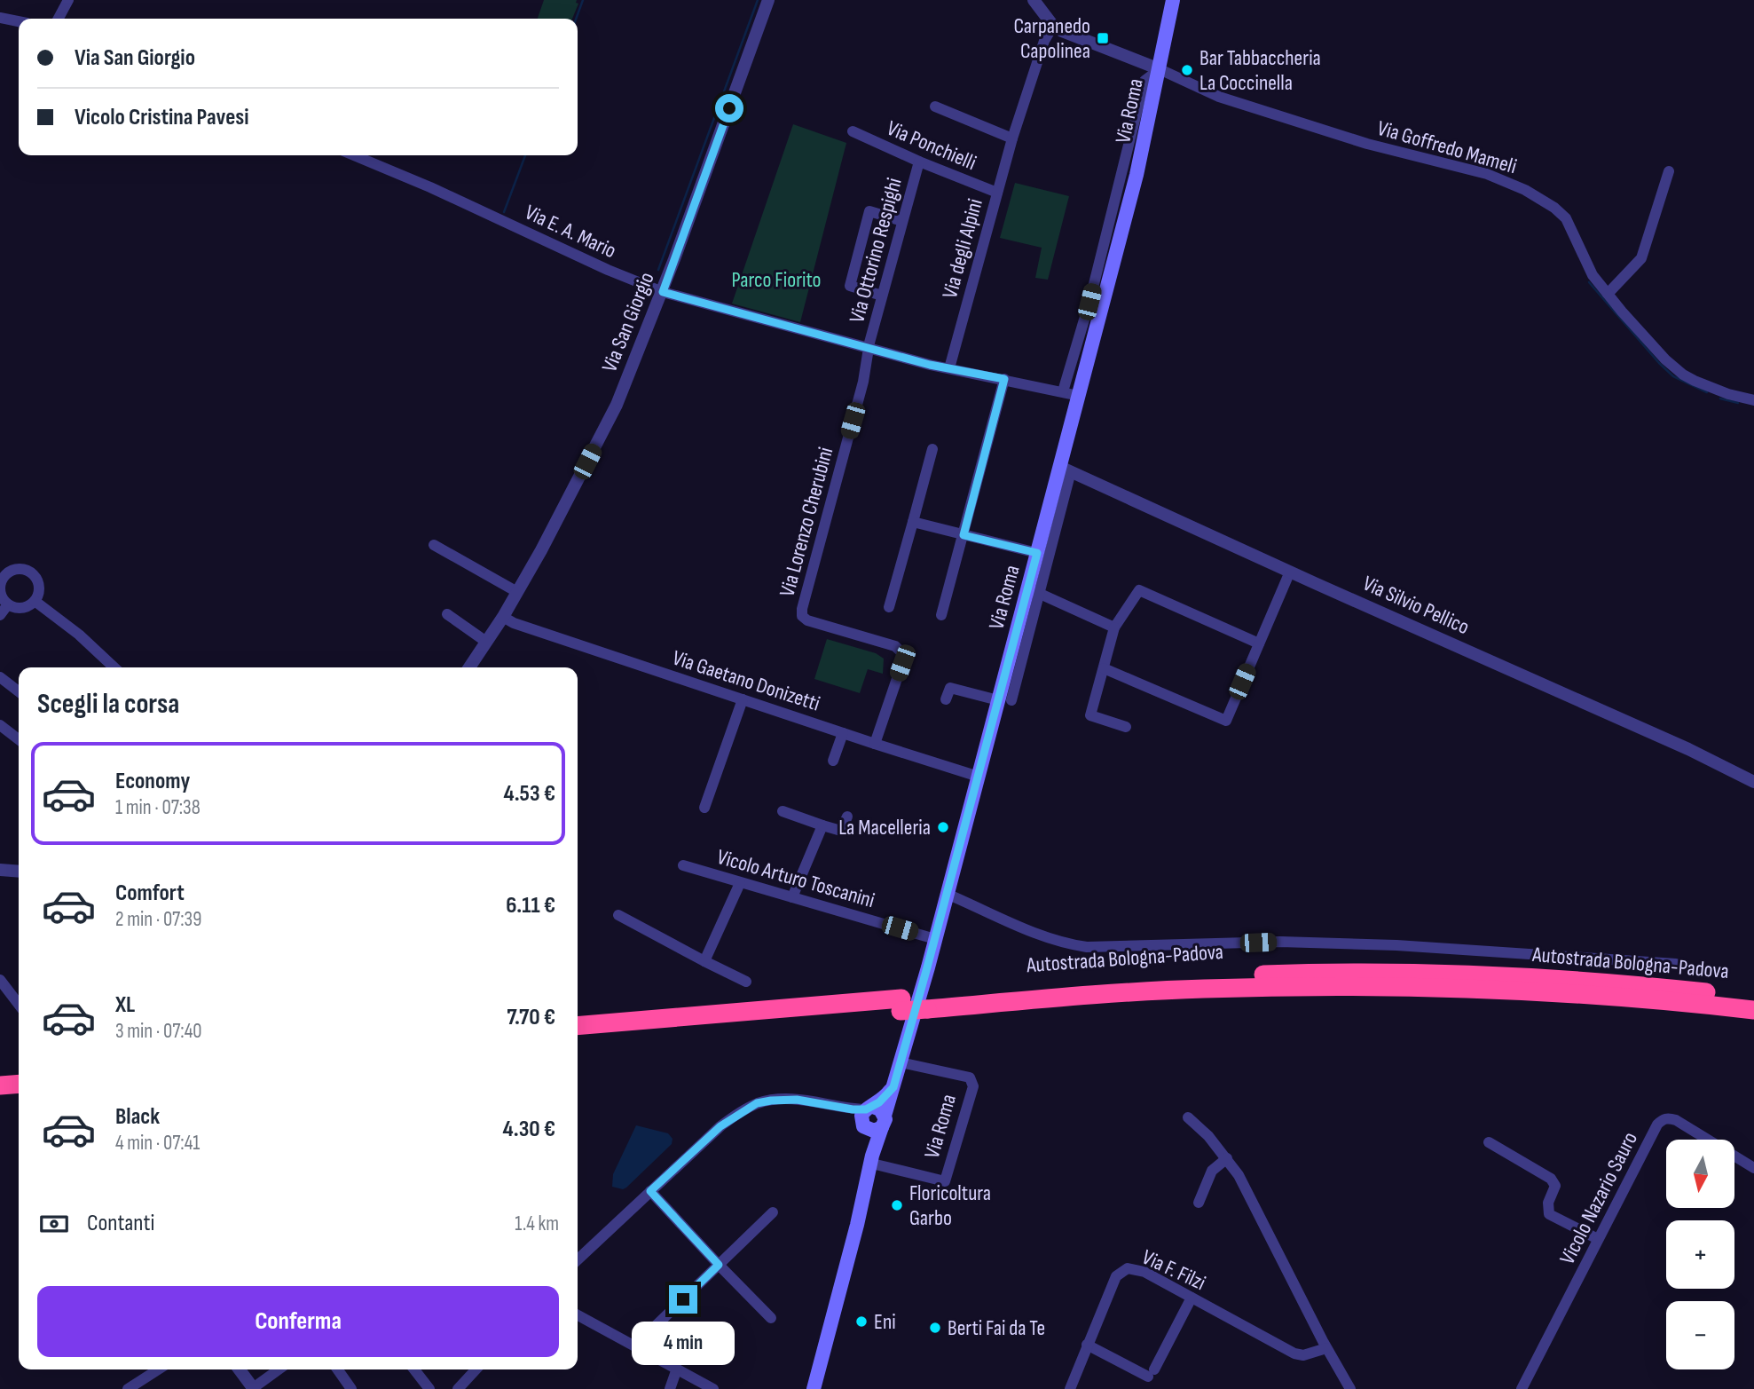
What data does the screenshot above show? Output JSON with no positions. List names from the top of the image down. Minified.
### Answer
{"streets":{"highway":["Autostrada Bologna-Padova"],"main road":["Via Roma"],"street":["Via Ponchielli","Via Goffredo Mameli","Via E. A. Mario","Via degli Alpini","Via Ottorino Respighi","Via San Giorgio","Via Lorenzo Cherubini","Via Silvio Pellico","Via Gaetano Donizetti","Vicolo Arturo Toscanini","Vicolo Nazario Sauro","Via F. Filzi"]},"crossings":[["Via Roma","Via Goffredo Mameli"],["Via Roma","Via E. A. Mario"],["Via Roma","Via Silvio Pellico"],["Via Roma","Via Gaetano Donizetti"],["Via Roma","Vicolo Arturo Toscanini"],["Via Ponchielli","Via degli Alpini"],["Via Ponchielli","Via Ottorino Respighi"],["Via E. A. Mario","Via degli Alpini"],["Via E. A. Mario","Via Ottorino Respighi"],["Via E. A. Mario","Via San Giorgio"],["Via E. A. Mario","Via Lorenzo Cherubini"],["Via Ottorino Respighi","Via Lorenzo Cherubini"],["Via San Giorgio","Via Gaetano Donizetti"],["Via Lorenzo Cherubini","Via Gaetano Donizetti"]],"parks":["Parco Fiorito"],"places":{"transit":["Carpanedo Capolinea"],"other":["Bar Tabbaccheria La Coccinella","La Macelleria","Floricoltura Garbo","Eni","Berti Fai da Te"]},"north":"bottom","page":{"banner":["Via San Giorgio","Vicolo Cristina Pavesi"],"heading":"Scegli la corsa","list":[{"name":"Economy","note":"1 min · 07:38","value":"4.53 €"},{"name":"Comfort","note":"2 min · 07:39","value":"6.11 €"},{"name":"XL","note":"3 min · 07:40","value":"7.70 €"},{"name":"Black","note":"4 min · 07:41","value":"4.30 €"}],"map_buttons":["+","−"],"pay":["Contanti","1.4 km"],"buttons":"Conferma","bubble":"4 min"}}
